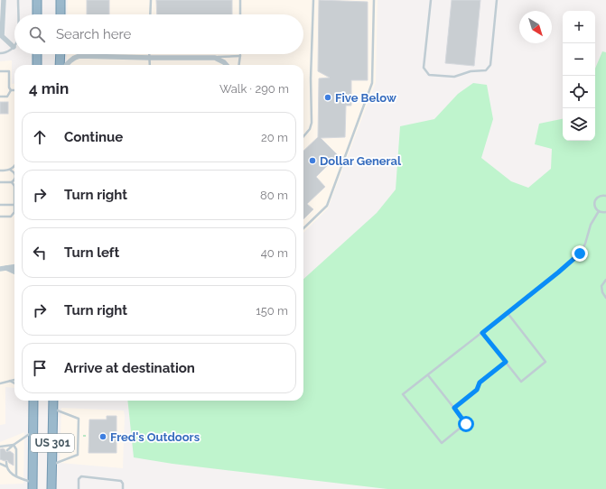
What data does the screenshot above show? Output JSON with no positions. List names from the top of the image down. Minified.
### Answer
{"streets":{"highway":["US 301"]},"places":["Five Below","Dollar General","Fred's Outdoors"],"north":"bottom right","page":{"map_buttons":["+","−"],"search":"Search here","heading":["4 min","Walk · 290 m"],"list":[["Continue","20 m"],["Turn right","80 m"],["Turn left","40 m"],["Turn right","150 m"],"Arrive at destination"]}}
